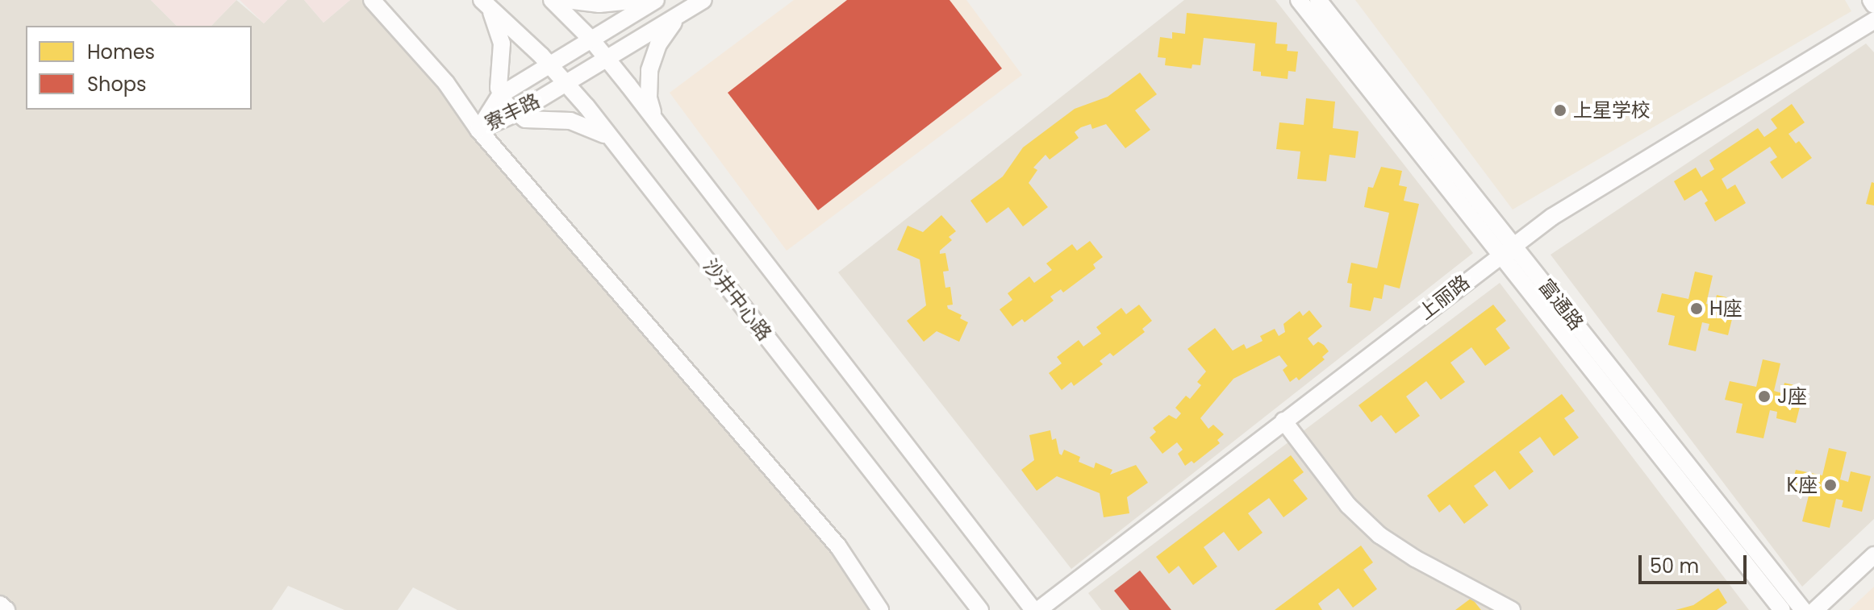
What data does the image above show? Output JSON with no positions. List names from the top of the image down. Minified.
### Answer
{"streets":{"street":["寮丰路","上丽路","沙井中心路","富通路"]},"crossings":[["寮丰路","沙井中心路"],["上丽路","富通路"]],"places":["上星学校","H座","J座","K座"],"legend":["Homes","Shops"],"scale_bar":"50 m"}
